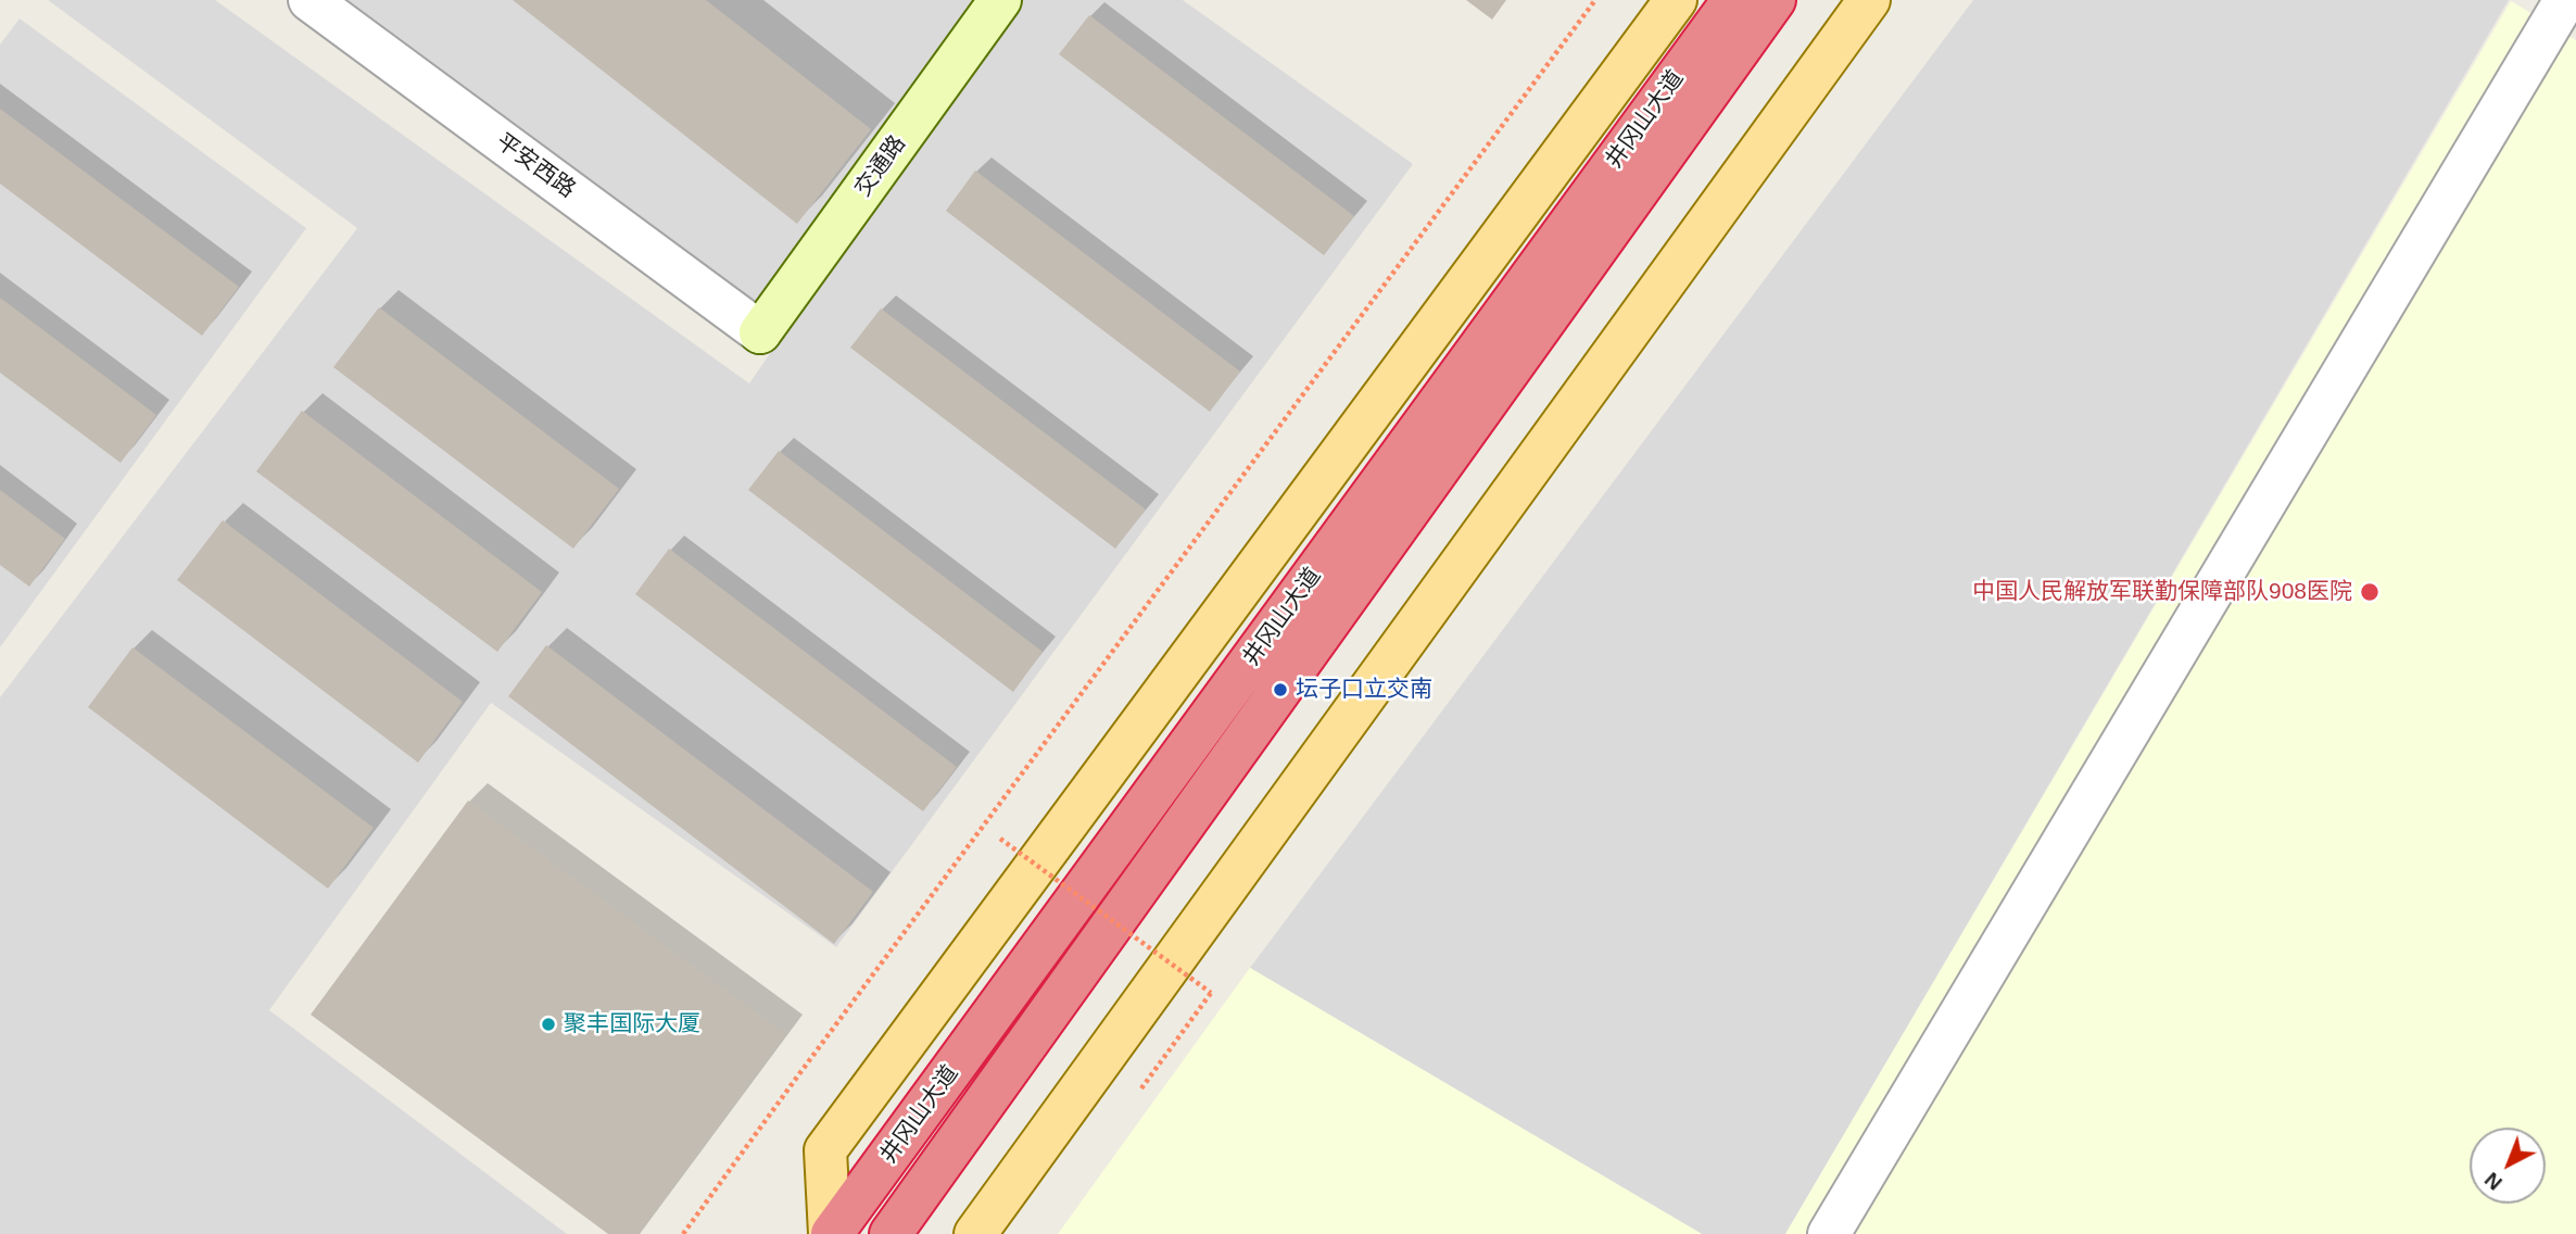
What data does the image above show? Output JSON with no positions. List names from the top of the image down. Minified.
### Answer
{"streets":{"highway":["井冈山大道"],"street":["平安西路","交通路"]},"crossings":[["平安西路","交通路"]],"places":["中国人民解放军联勤保障部队908医院","坛子口立交南","聚丰国际大厦"],"north":"bottom left"}
